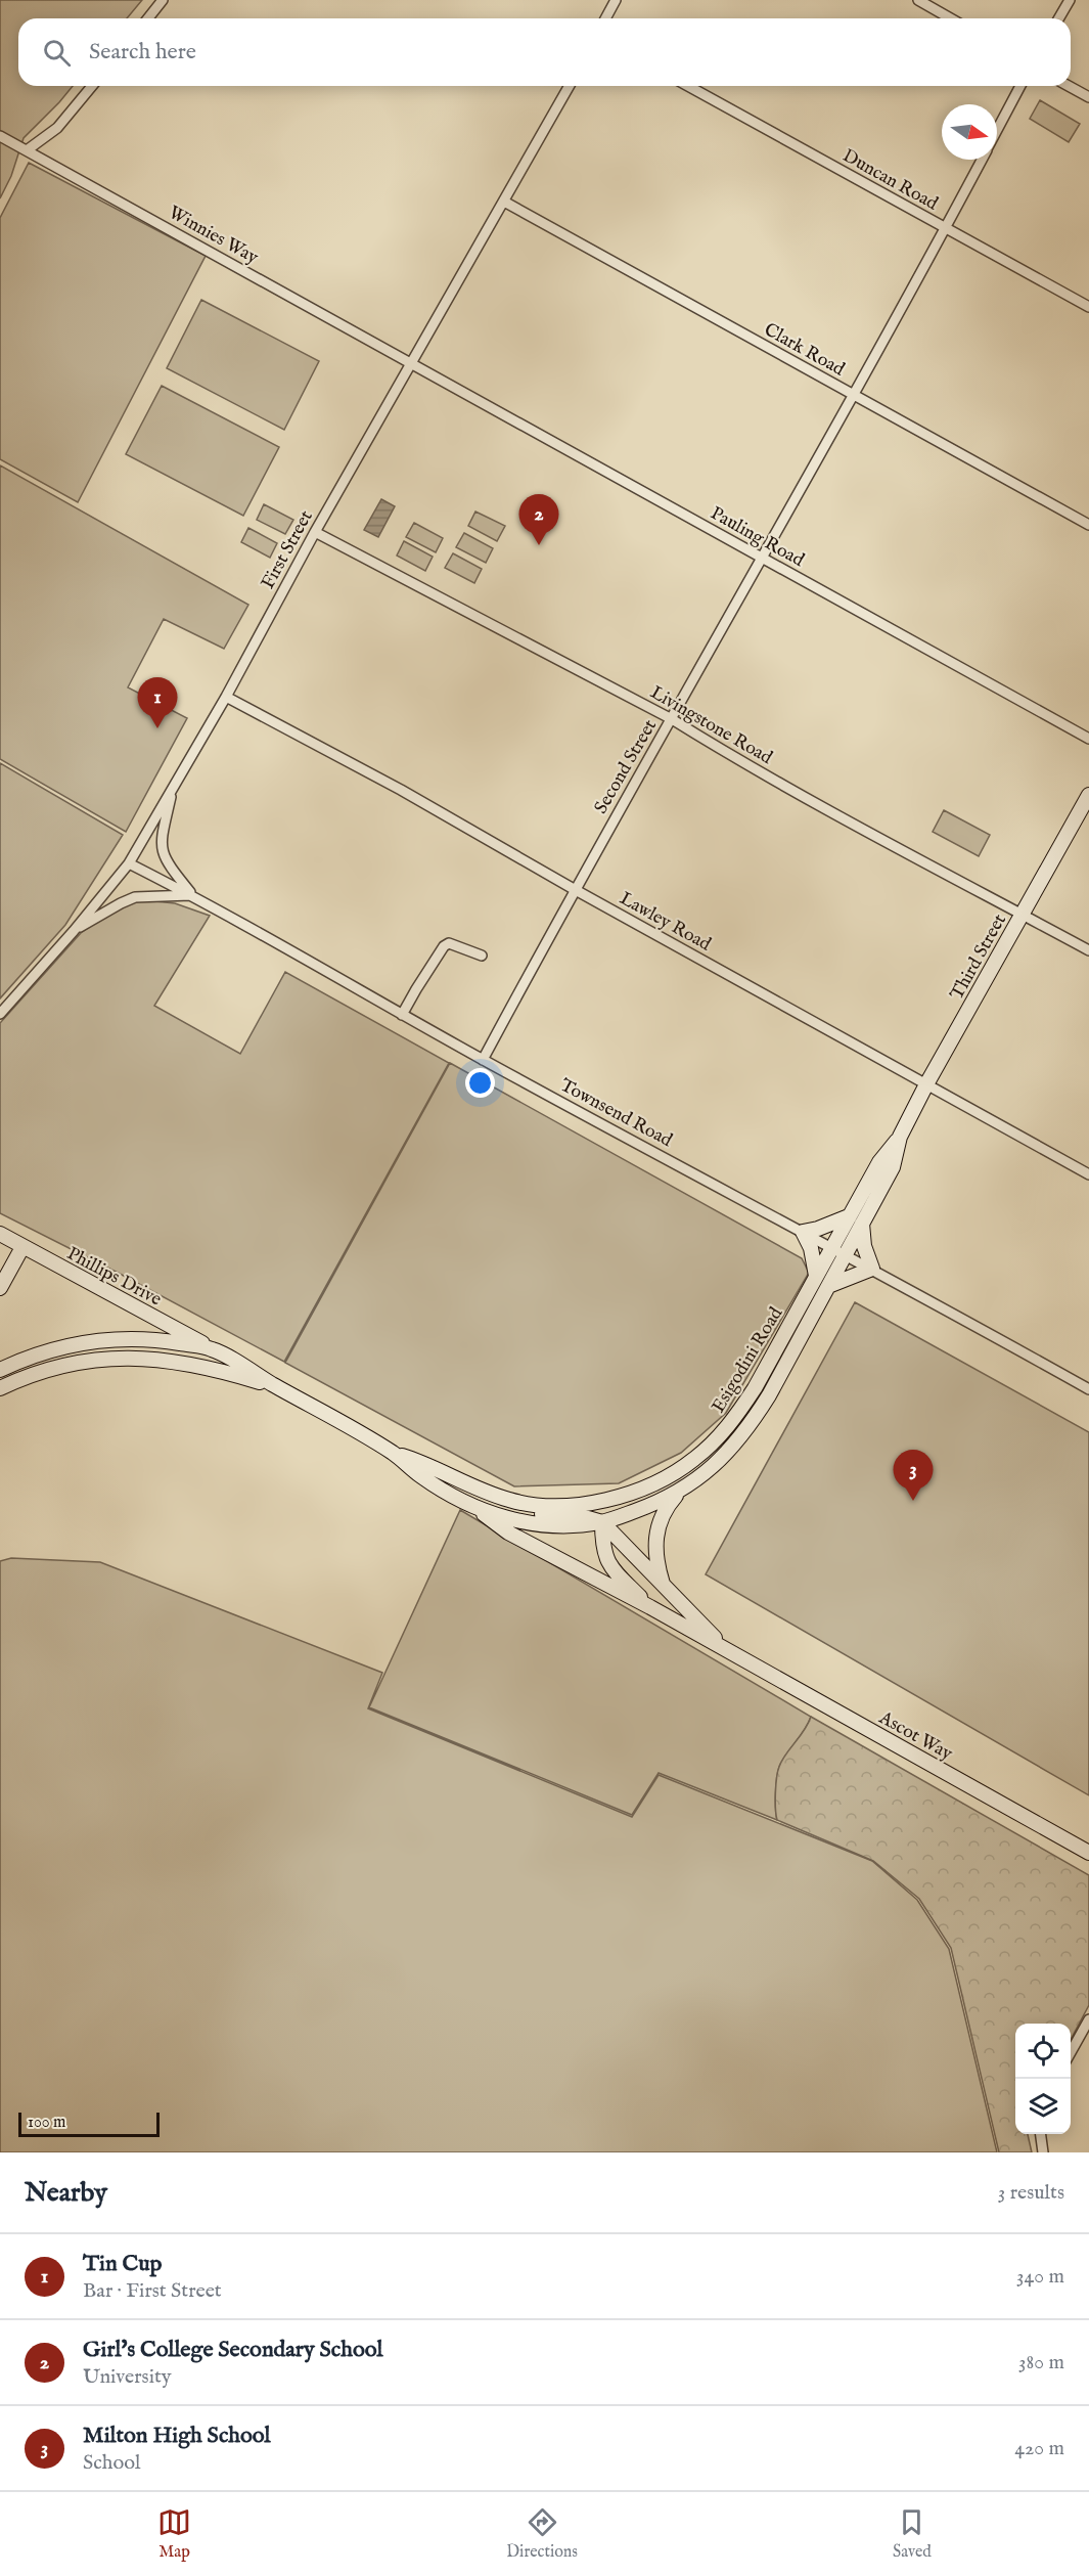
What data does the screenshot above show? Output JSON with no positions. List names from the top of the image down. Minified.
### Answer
{"streets":{"main road":["Third Street","Phillips Drive","Esigodini Road","Ascot Way"],"street":["Duncan Road","Winnies Way","Clark Road","Pauling Road","First Street","Livingstone Road","Second Street","Lawley Road","Townsend Road"]},"crossings":[["Duncan Road","Second Street"],["Winnies Way","Pauling Road"],["Winnies Way","First Street"],["Clark Road","First Street"],["Clark Road","Second Street"],["Pauling Road","First Street"],["Pauling Road","Second Street"],["First Street","Livingstone Road"],["First Street","Lawley Road"],["First Street","Townsend Road"],["Livingstone Road","Second Street"],["Livingstone Road","Third Street"],["Second Street","Lawley Road"],["Second Street","Townsend Road"],["Lawley Road","Third Street"],["Third Street","Townsend Road"],["Third Street","Esigodini Road"],["Townsend Road","Esigodini Road"],["Phillips Drive","Esigodini Road"]],"scale_bar":"100 m","north":"right","page":{"search":"Search here","pins":["2","1","3"],"scale":"100 m","heading":["Nearby","3 results"],"list":[{"mark":"1","name":"Tin Cup","note":"Bar · First Street","value":"340 m"},{"mark":"2","name":"Girl's College Secondary School","note":"University","value":"380 m"},{"mark":"3","name":"Milton High School","note":"School","value":"420 m"}],"nav":["Map","Directions","Saved"]}}
